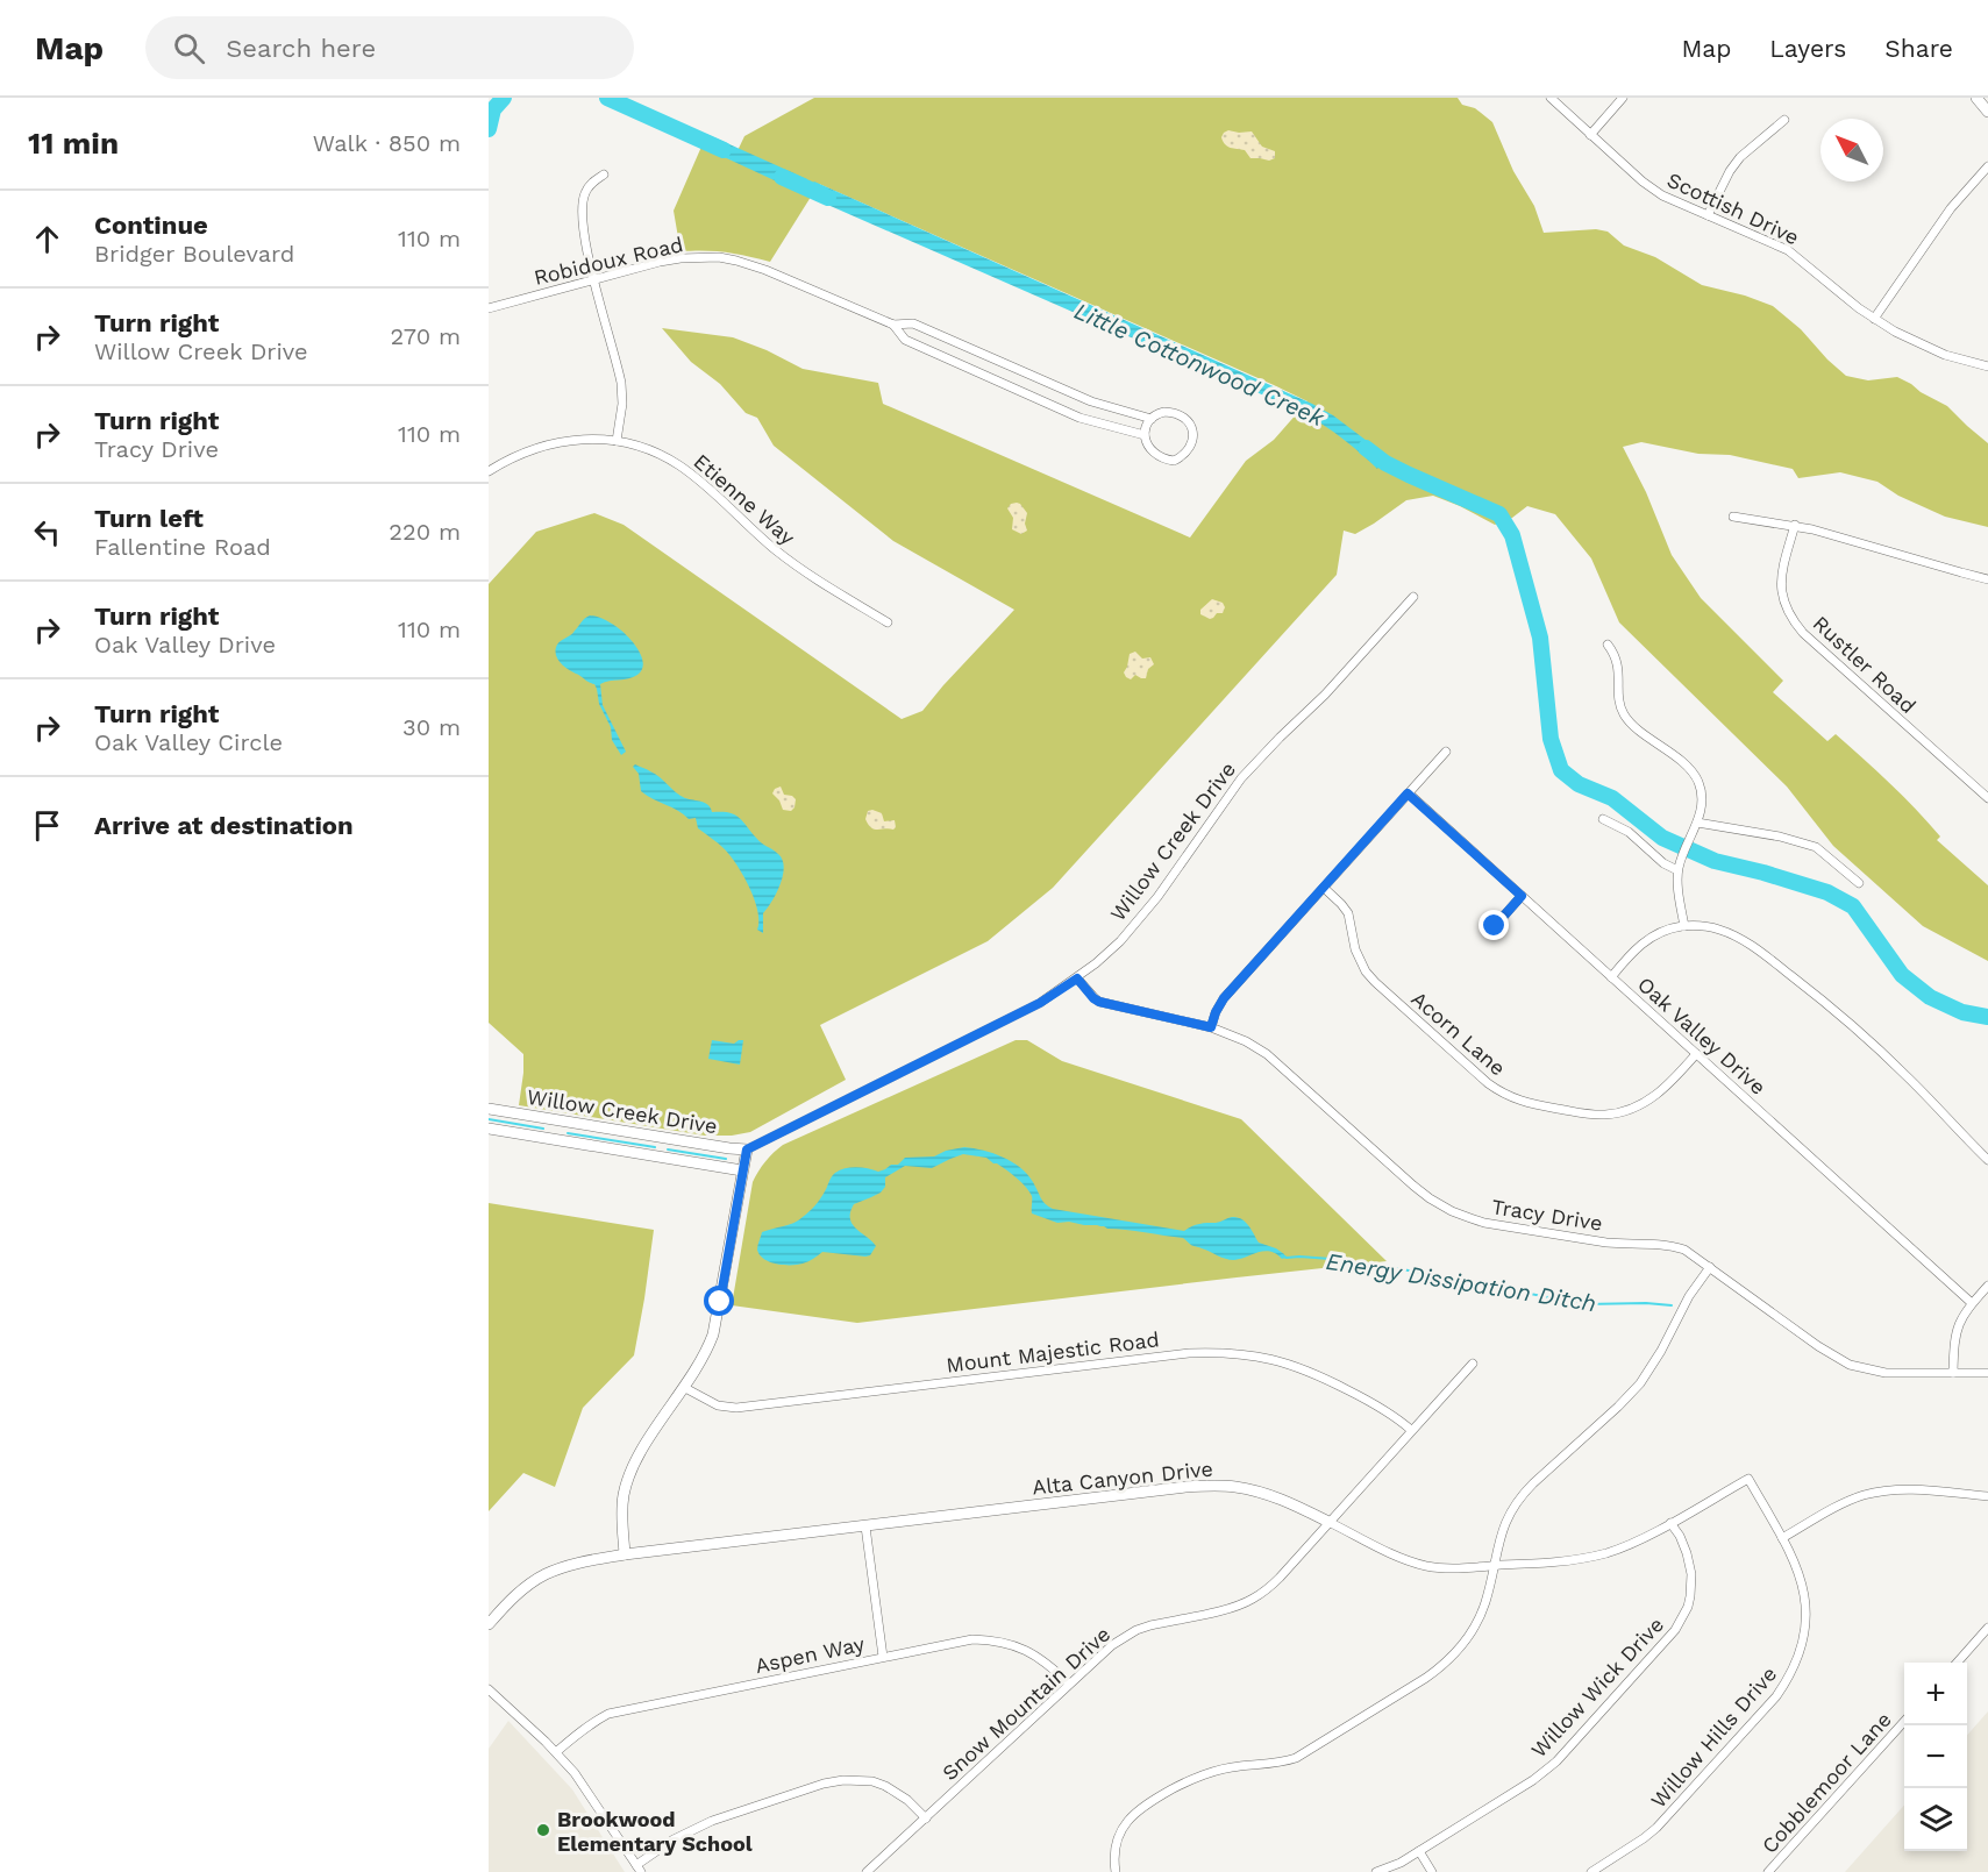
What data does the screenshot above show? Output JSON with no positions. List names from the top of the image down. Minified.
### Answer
{"streets":{"street":["Scottish Drive","Robidoux Road","Etienne Way","Rustler Road","Willow Creek Drive","Acorn Lane","Oak Valley Drive","Tracy Drive","Mount Majestic Road","Alta Canyon Drive","Aspen Way","Willow Wick Drive","Snow Mountain Drive","Willow Hills Drive","Cobblemoor Lane"]},"crossings":[["Willow Creek Drive","Tracy Drive"],["Acorn Lane","Oak Valley Drive"],["Mount Majestic Road","Snow Mountain Drive"],["Alta Canyon Drive","Willow Wick Drive"],["Alta Canyon Drive","Snow Mountain Drive"],["Alta Canyon Drive","Willow Hills Drive"],["Aspen Way","Snow Mountain Drive"]],"water":["Little Cottonwood Creek","Energy Dissipation Ditch"],"places":["Brookwood Elementary School"],"north":"top left","page":{"header":"Map","search":"Search here","nav":["Map","Layers","Share"],"heading":["11 min","Walk · 850 m"],"list":[["Continue","Bridger Boulevard","110 m"],["Turn right","Willow Creek Drive","270 m"],["Turn right","Tracy Drive","110 m"],["Turn left","Fallentine Road","220 m"],["Turn right","Oak Valley Drive","110 m"],["Turn right","Oak Valley Circle","30 m"],"Arrive at destination"],"map_buttons":["+","−"]}}
